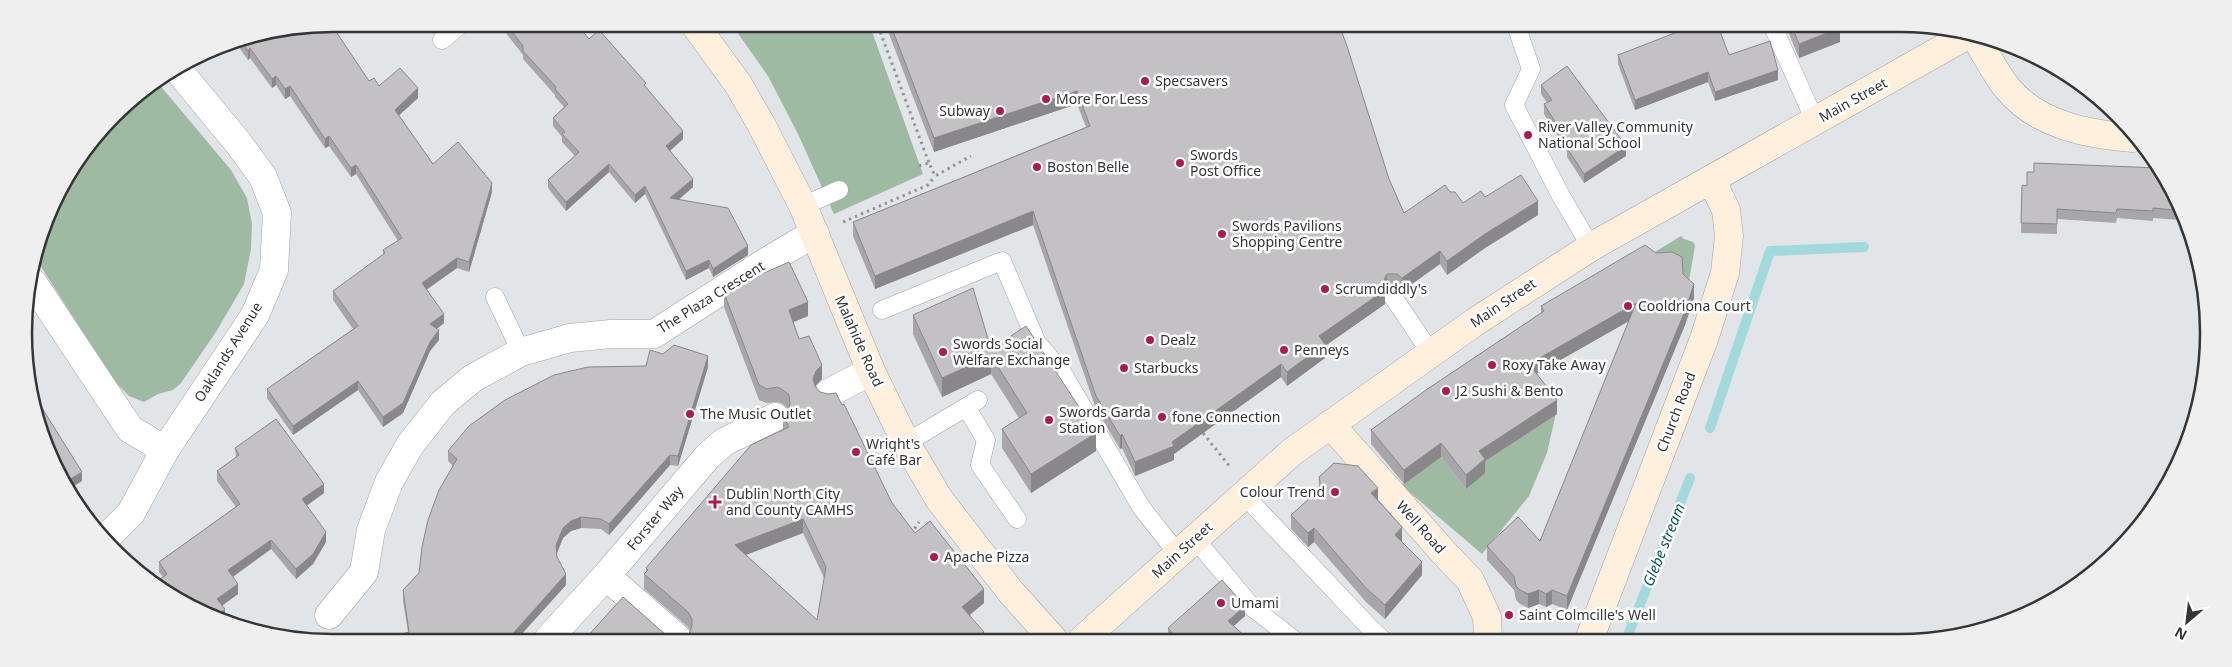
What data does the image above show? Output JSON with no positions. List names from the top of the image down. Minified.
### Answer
{"streets":{"main road":["Main Street","Malahide Road","Church Road","Well Road"],"street":["The Plaza Crescent","Oaklands Avenue","Forster Way"]},"crossings":[["Main Street","Church Road"],["Main Street","Well Road"],["The Plaza Crescent","Malahide Road"]],"water":["Glebe stream"],"places":{"other":["Specsavers","More For Less","Subway","River Valley Community National School","Swords Post Office","Boston Belle","Swords Pavilions Shopping Centre","Scrumdiddly's","Cooldriona Court","Dealz","Penneys","Swords Social Welfare Exchange","Roxy Take Away","Starbucks","J2 Sushi & Bento","The Music Outlet","fone Connection","Swords Garda Station","Wright's Café Bar","Colour Trend","Apache Pizza","Umami","Saint Colmcille's Well"],"health":["Dublin North City and County CAMHS"]},"north":"bottom left"}
